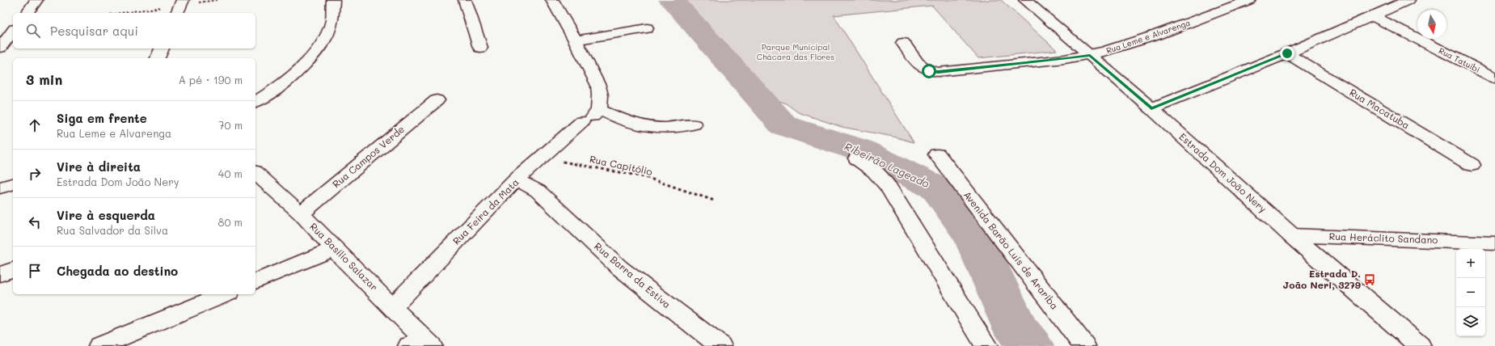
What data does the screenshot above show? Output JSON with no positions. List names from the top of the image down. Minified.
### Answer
{"streets":{"street":["Rua Leme e Alvarenga","Rua Tatuibi","Rua Macatuba","Rua Campos Verde","Estrada Dom João Nery","Rua Feira da Mata","Rua Heráclito Sandano","Avenida Barão Luís de Arariba","Rua Basílio Salazar","Rua Barra da Estiva"],"path":["Rua Capitólio"]},"crossings":[["Rua Leme e Alvarenga","Estrada Dom João Nery"],["Rua Campos Verde","Rua Basílio Salazar"],["Rua Capitólio","Rua Feira da Mata"],["Estrada Dom João Nery","Rua Heráclito Sandano"],["Rua Feira da Mata","Rua Basílio Salazar"],["Rua Feira da Mata","Rua Barra da Estiva"]],"water":["Ribeirão Lageado"],"parks":["Parque Municipal Chácara das Flores"],"places":{"bus stop":["Estrada D. João Neri, 3279"]},"north":"bottom","page":{"search":"Pesquisar aqui","heading":["3 min","A pé · 190 m"],"list":[["Siga em frente","Rua Leme e Alvarenga","70 m"],["Vire à direita","Estrada Dom João Nery","40 m"],["Vire à esquerda","Rua Salvador da Silva","80 m"],"Chegada ao destino"],"map_buttons":["+","−"]}}
